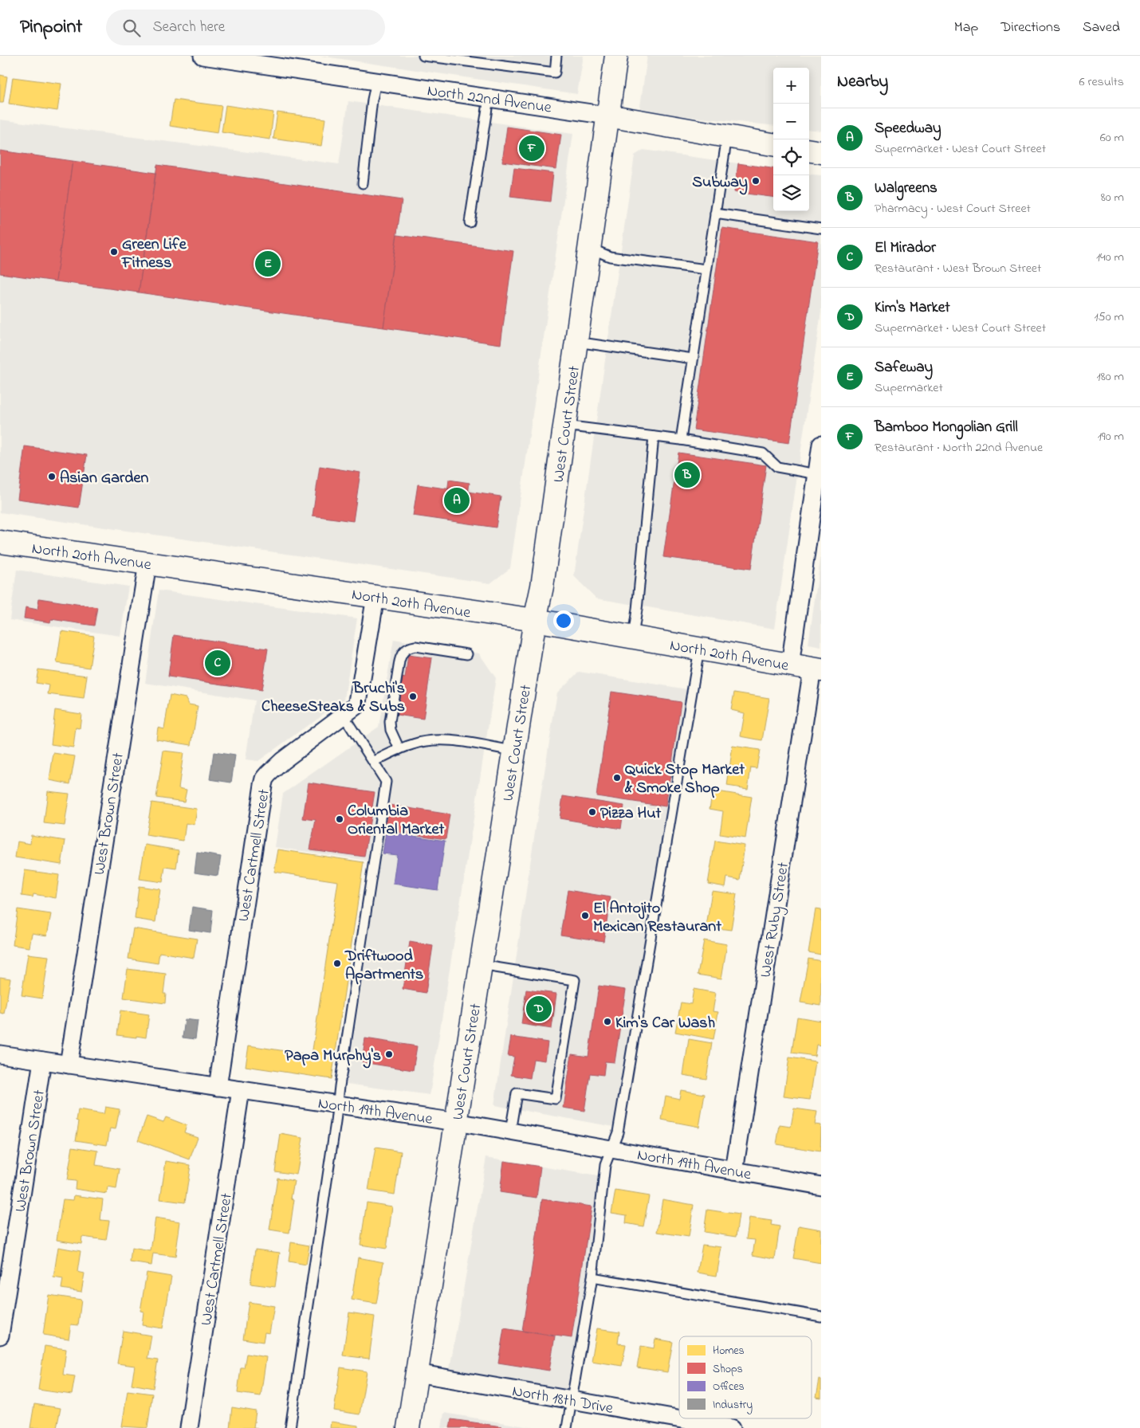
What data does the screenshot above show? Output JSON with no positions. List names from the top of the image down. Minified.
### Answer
{"streets":{"main road":["North 22nd Avenue","West Court Street","North 20th Avenue"],"street":["West Brown Street","West Cartmell Street","West Ruby Street","North 19th Avenue","North 18th Drive"]},"crossings":[["North 22nd Avenue","West Court Street"],["West Court Street","North 20th Avenue"],["West Court Street","North 19th Avenue"],["West Court Street","North 18th Drive"],["North 20th Avenue","West Brown Street"],["North 20th Avenue","West Cartmell Street"],["North 20th Avenue","West Ruby Street"],["West Brown Street","North 19th Avenue"],["West Cartmell Street","North 19th Avenue"],["West Ruby Street","North 19th Avenue"]],"places":["Subway","Green Life Fitness","Asian Garden","Bruchi's CheeseSteaks & Subs","Quick Stop Market & Smoke Shop","Pizza Hut","Columbia Oriental Market","El Antojito Mexican Restaurant","Driftwood Apartments","Kim's Car Wash","Papa Murphy's"],"legend":["Homes","Shops","Offices","Industry"],"page":{"header":"Pinpoint","search":"Search here","nav":["Map","Directions","Saved"],"heading":["Nearby","6 results"],"map_buttons":["+","−"],"list":[{"mark":"A","name":"Speedway","note":"Supermarket · West Court Street","value":"60 m"},{"mark":"B","name":"Walgreens","note":"Pharmacy · West Court Street","value":"80 m"},{"mark":"C","name":"El Mirador","note":"Restaurant · West Brown Street","value":"140 m"},{"mark":"D","name":"Kim's Market","note":"Supermarket · West Court Street","value":"150 m"},{"mark":"E","name":"Safeway","note":"Supermarket","value":"180 m"},{"mark":"F","name":"Bamboo Mongolian Grill","note":"Restaurant · North 22nd Avenue","value":"190 m"}],"pins":["F","E","B","A","C","D"]}}
